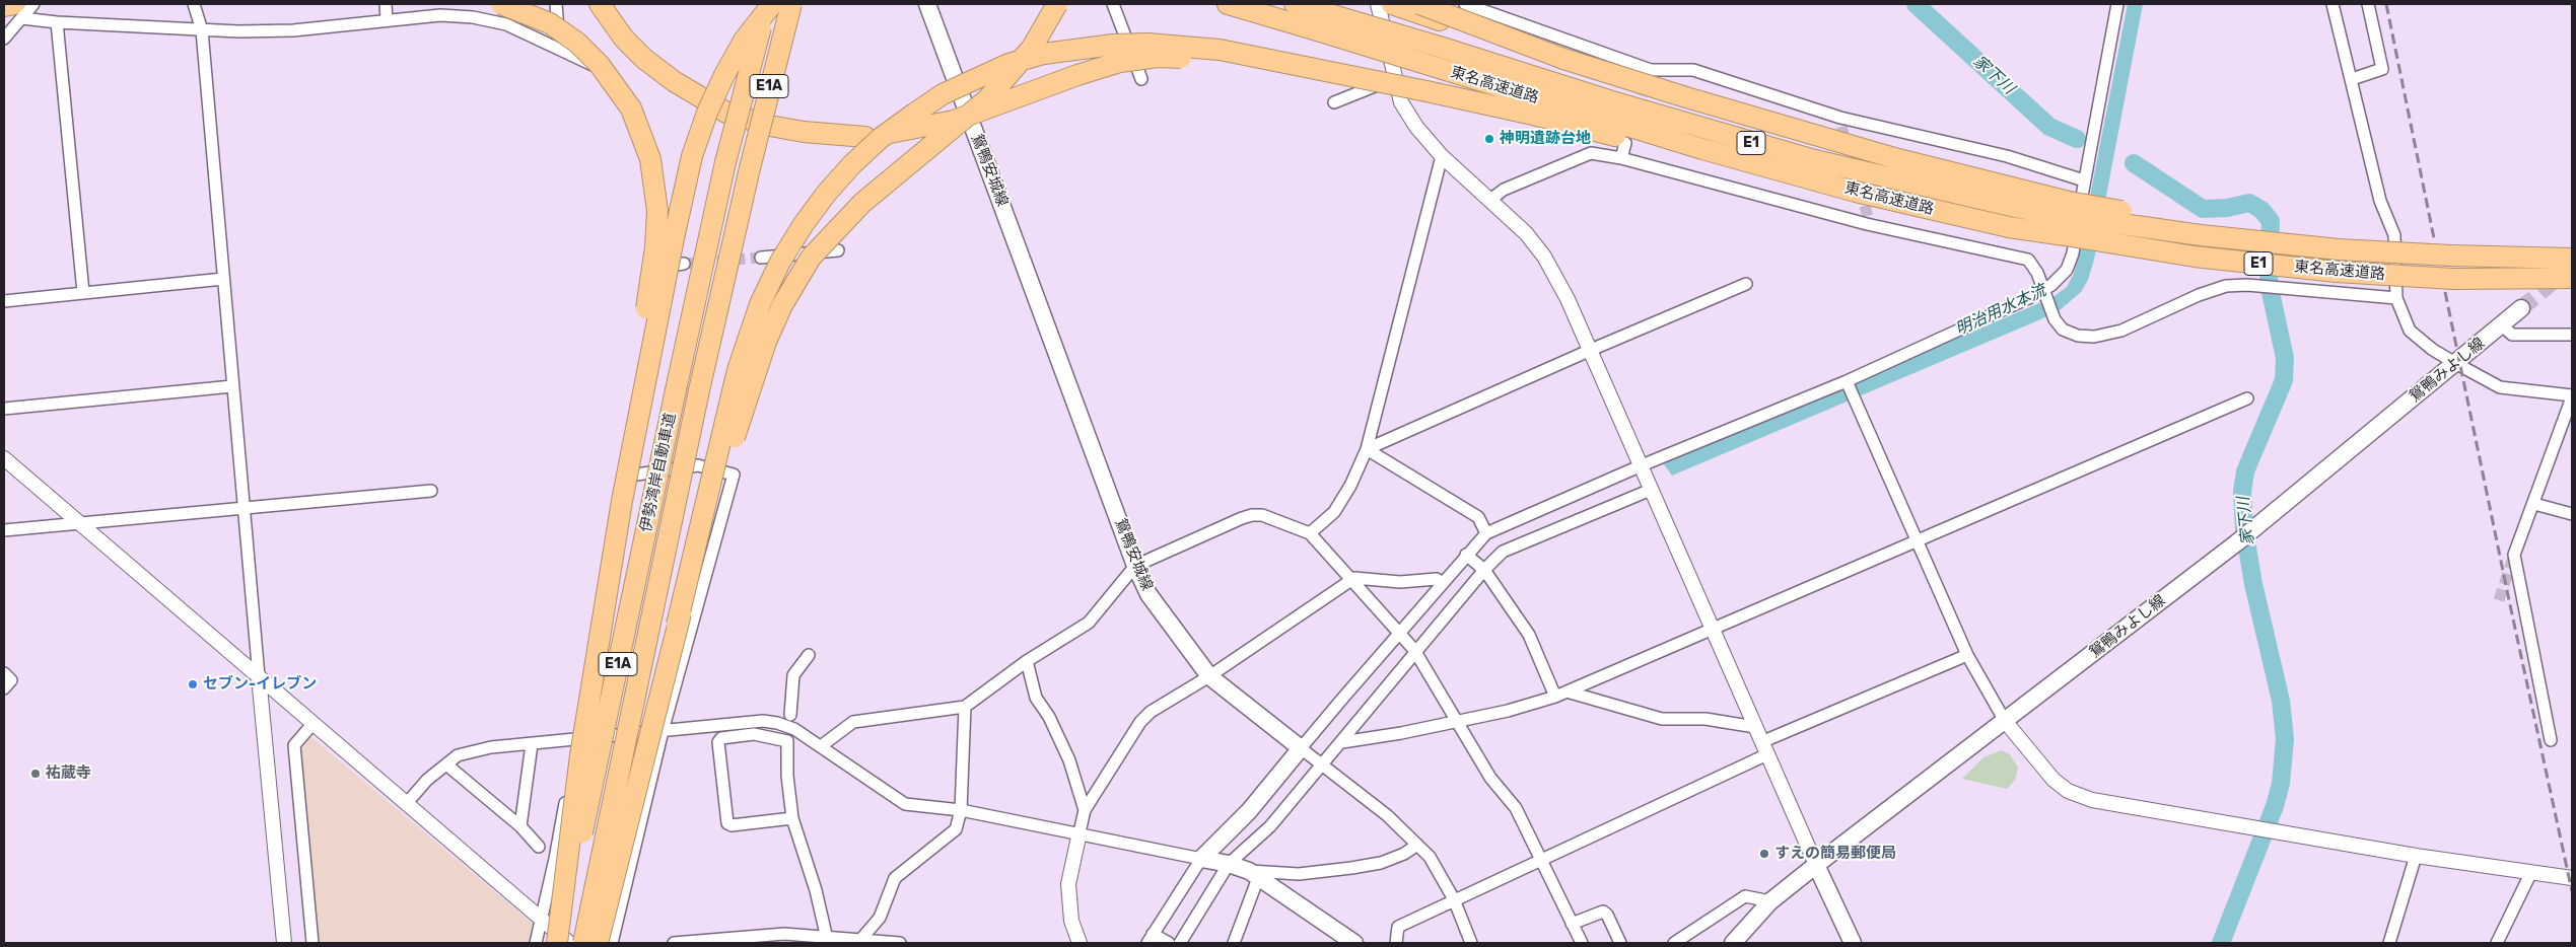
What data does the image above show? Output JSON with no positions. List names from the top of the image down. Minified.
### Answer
{"streets":{"highway":["東名高速道路","E1A","E1","伊勢湾岸自動車道"],"main road":["鴛鴨安城線","鴛鴨みよし線"]},"water":["家下川","明治用水本流"],"places":["神明遺跡台地","セブン-イレブン","祐蔵寺","すえの簡易郵便局"]}
